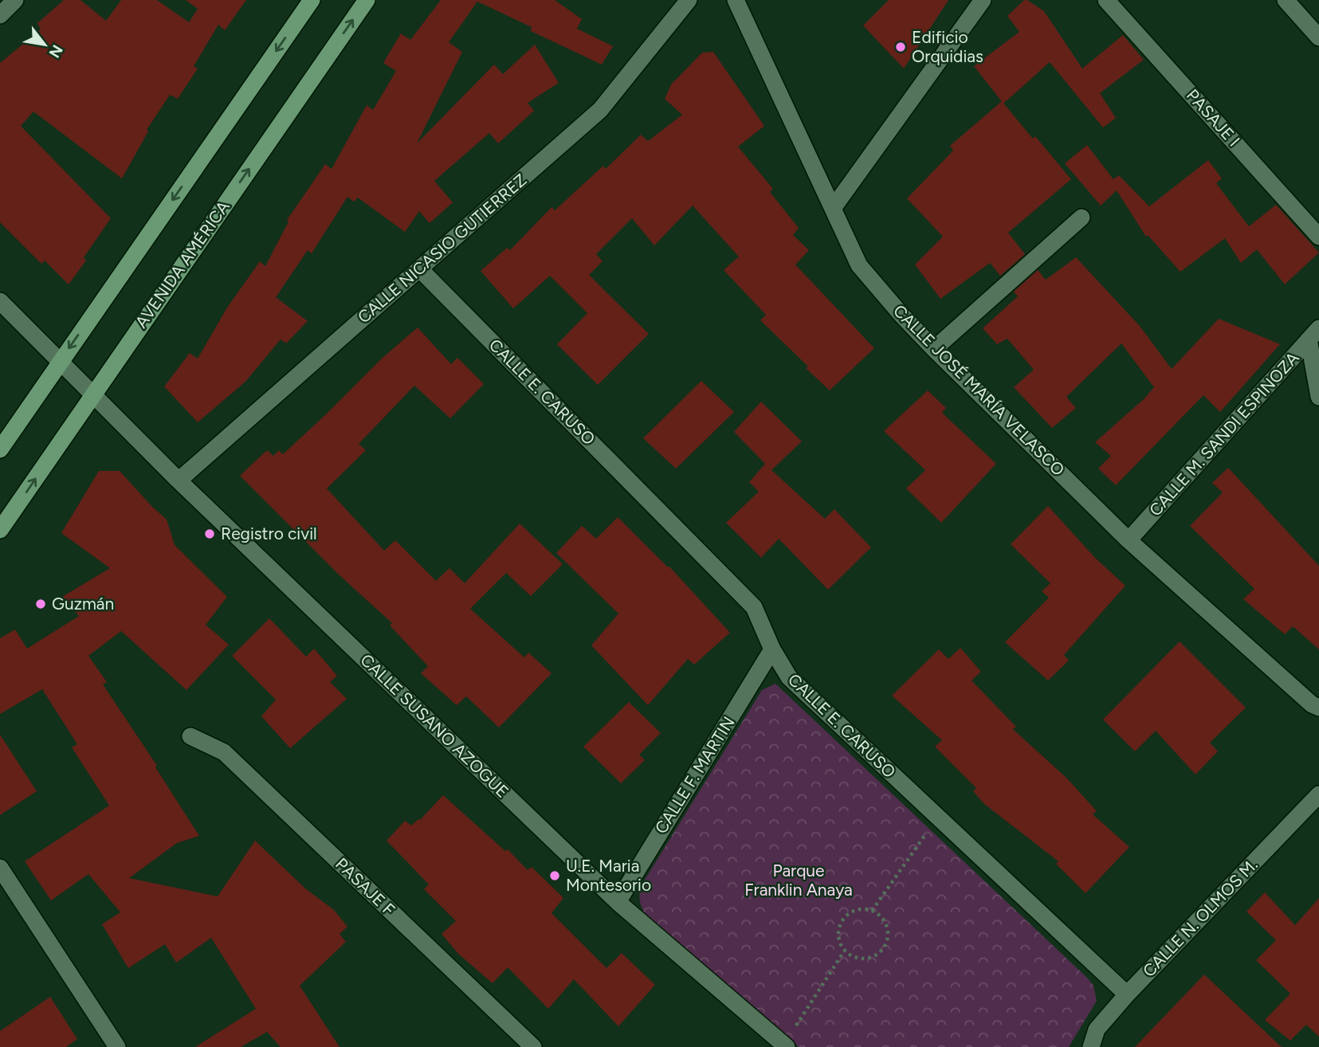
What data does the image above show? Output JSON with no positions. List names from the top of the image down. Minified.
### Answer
{"streets":{"main road":["AVENIDA AMÉRICA"],"street":["PASAJE I","CALLE NICASIO GUTIERREZ","CALLE JOSÉ MARÍA VELASCO","CALLE E. CARUSO","CALLE M. SANDI ESPINOZA","CALLE SUSANO AZOGUE","CALLE F. MARTIN","PASAJE F","CALLE N. OLMOS M."]},"crossings":[["CALLE NICASIO GUTIERREZ","CALLE E. CARUSO"],["CALLE NICASIO GUTIERREZ","CALLE SUSANO AZOGUE"],["AVENIDA AMÉRICA","CALLE SUSANO AZOGUE"],["CALLE JOSÉ MARÍA VELASCO","CALLE M. SANDI ESPINOZA"],["CALLE E. CARUSO","CALLE F. MARTIN"],["CALLE E. CARUSO","CALLE N. OLMOS M."],["CALLE SUSANO AZOGUE","CALLE F. MARTIN"]],"parks":["Parque Franklin Anaya"],"places":["Edificio Orquidias","Registro civil","Guzmán","U.E. Maria Montesorio"],"north":"bottom right"}
